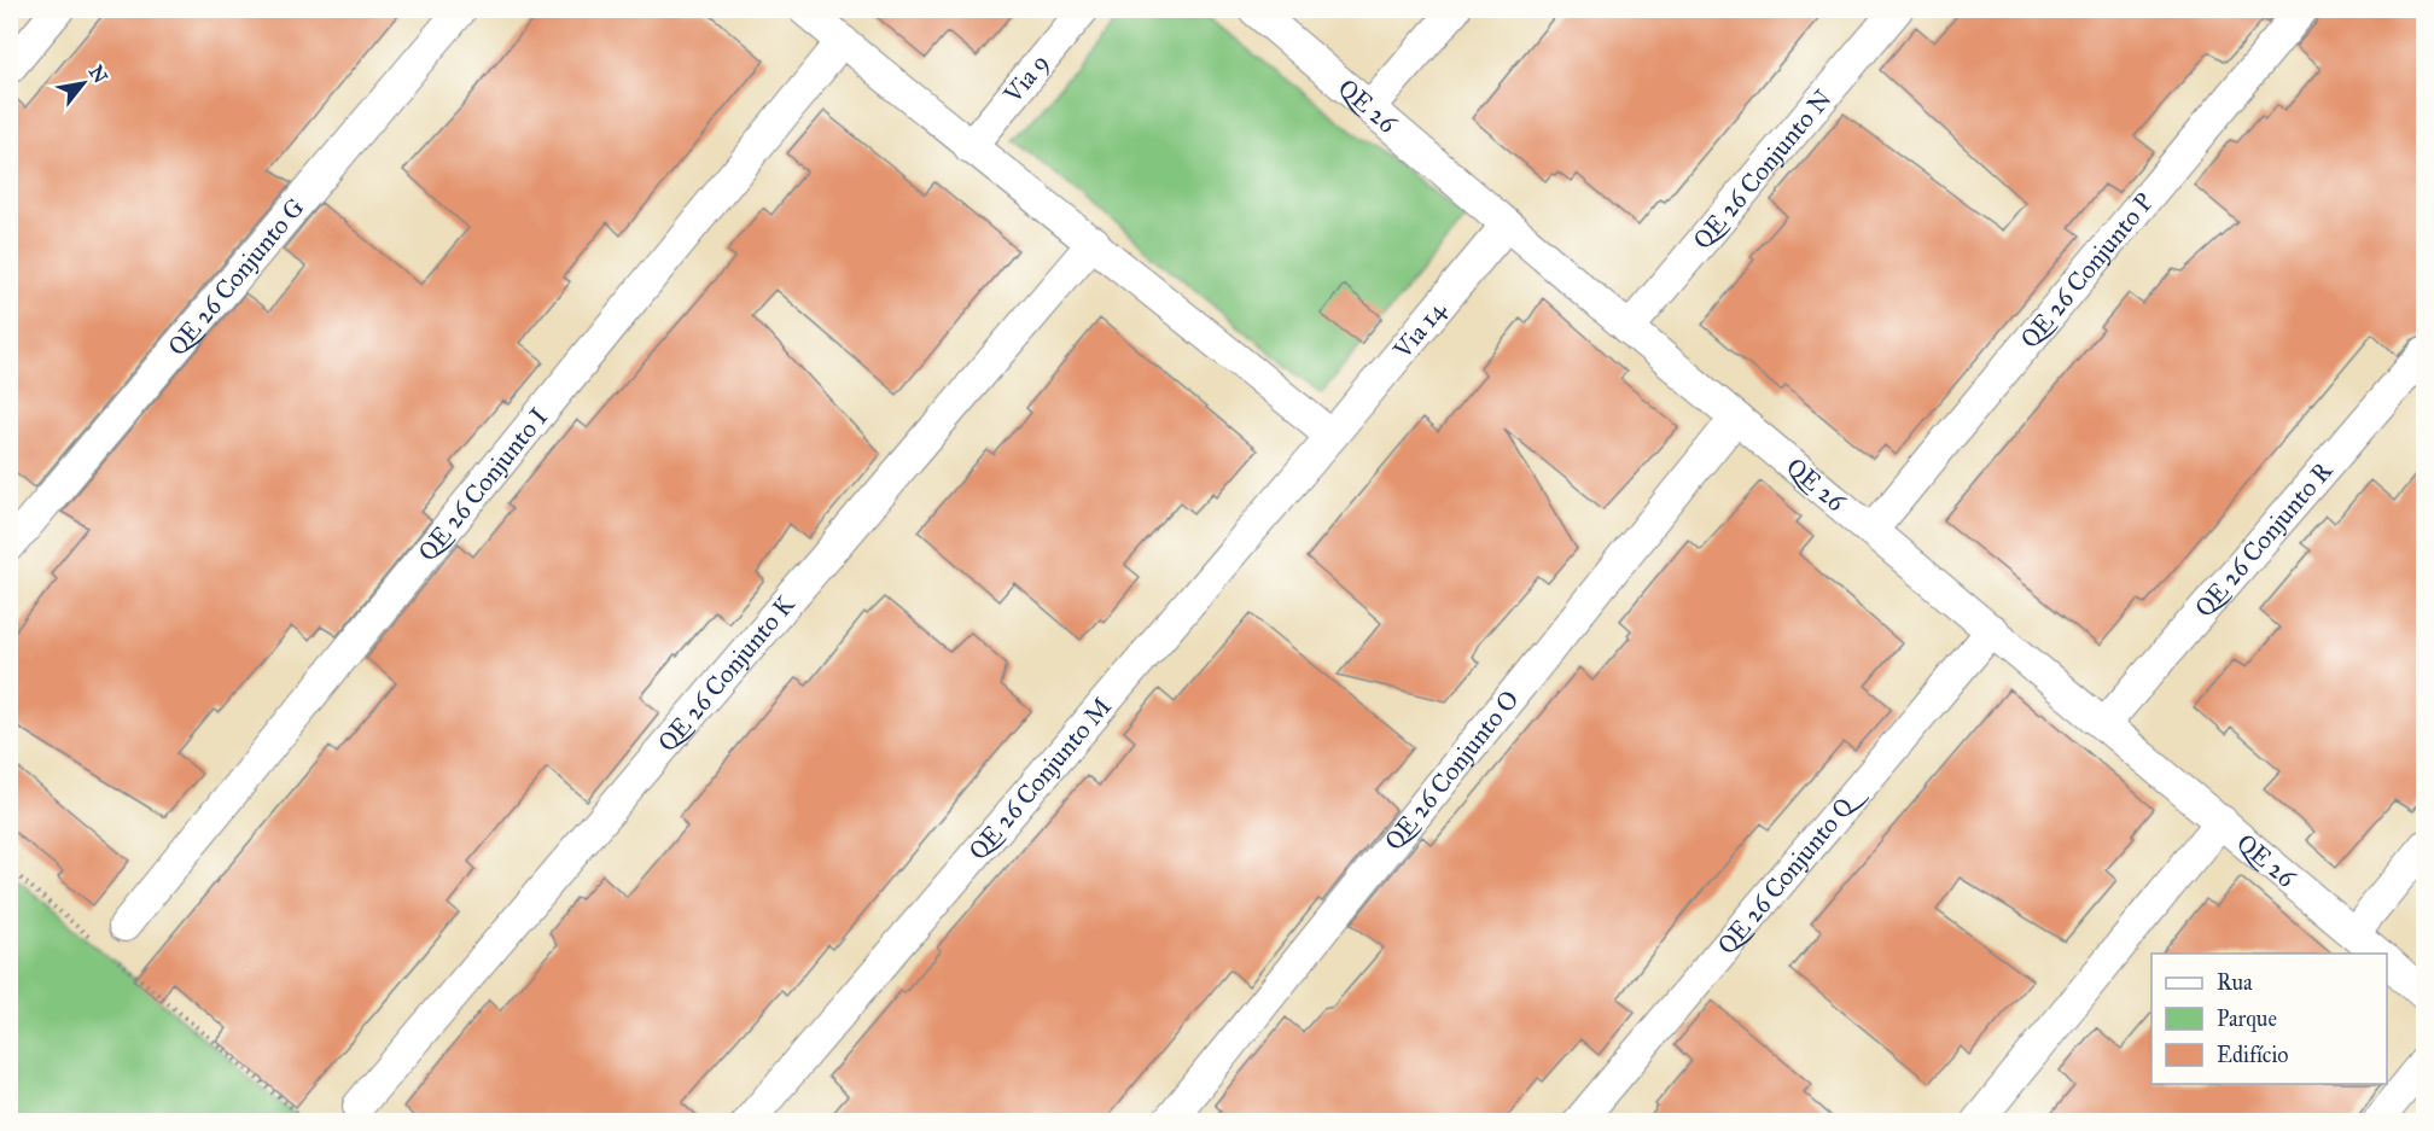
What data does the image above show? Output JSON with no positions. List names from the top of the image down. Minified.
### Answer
{"streets":{"street":["Via 9","QE 26","QE 26 Conjunto N","QE 26 Conjunto P","QE 26 Conjunto G","Via 14","QE 26 Conjunto I","QE 26 Conjunto R","QE 26 Conjunto K","QE 26 Conjunto O","QE 26 Conjunto M","QE 26 Conjunto Q"]},"crossings":[["QE 26","QE 26 Conjunto N"],["QE 26","QE 26 Conjunto P"],["QE 26","Via 14"],["QE 26","QE 26 Conjunto R"],["QE 26","QE 26 Conjunto O"],["QE 26","QE 26 Conjunto Q"],["Via 14","QE 26 Conjunto M"]],"legend":["Rua","Parque","Edifício"],"north":"top right"}
